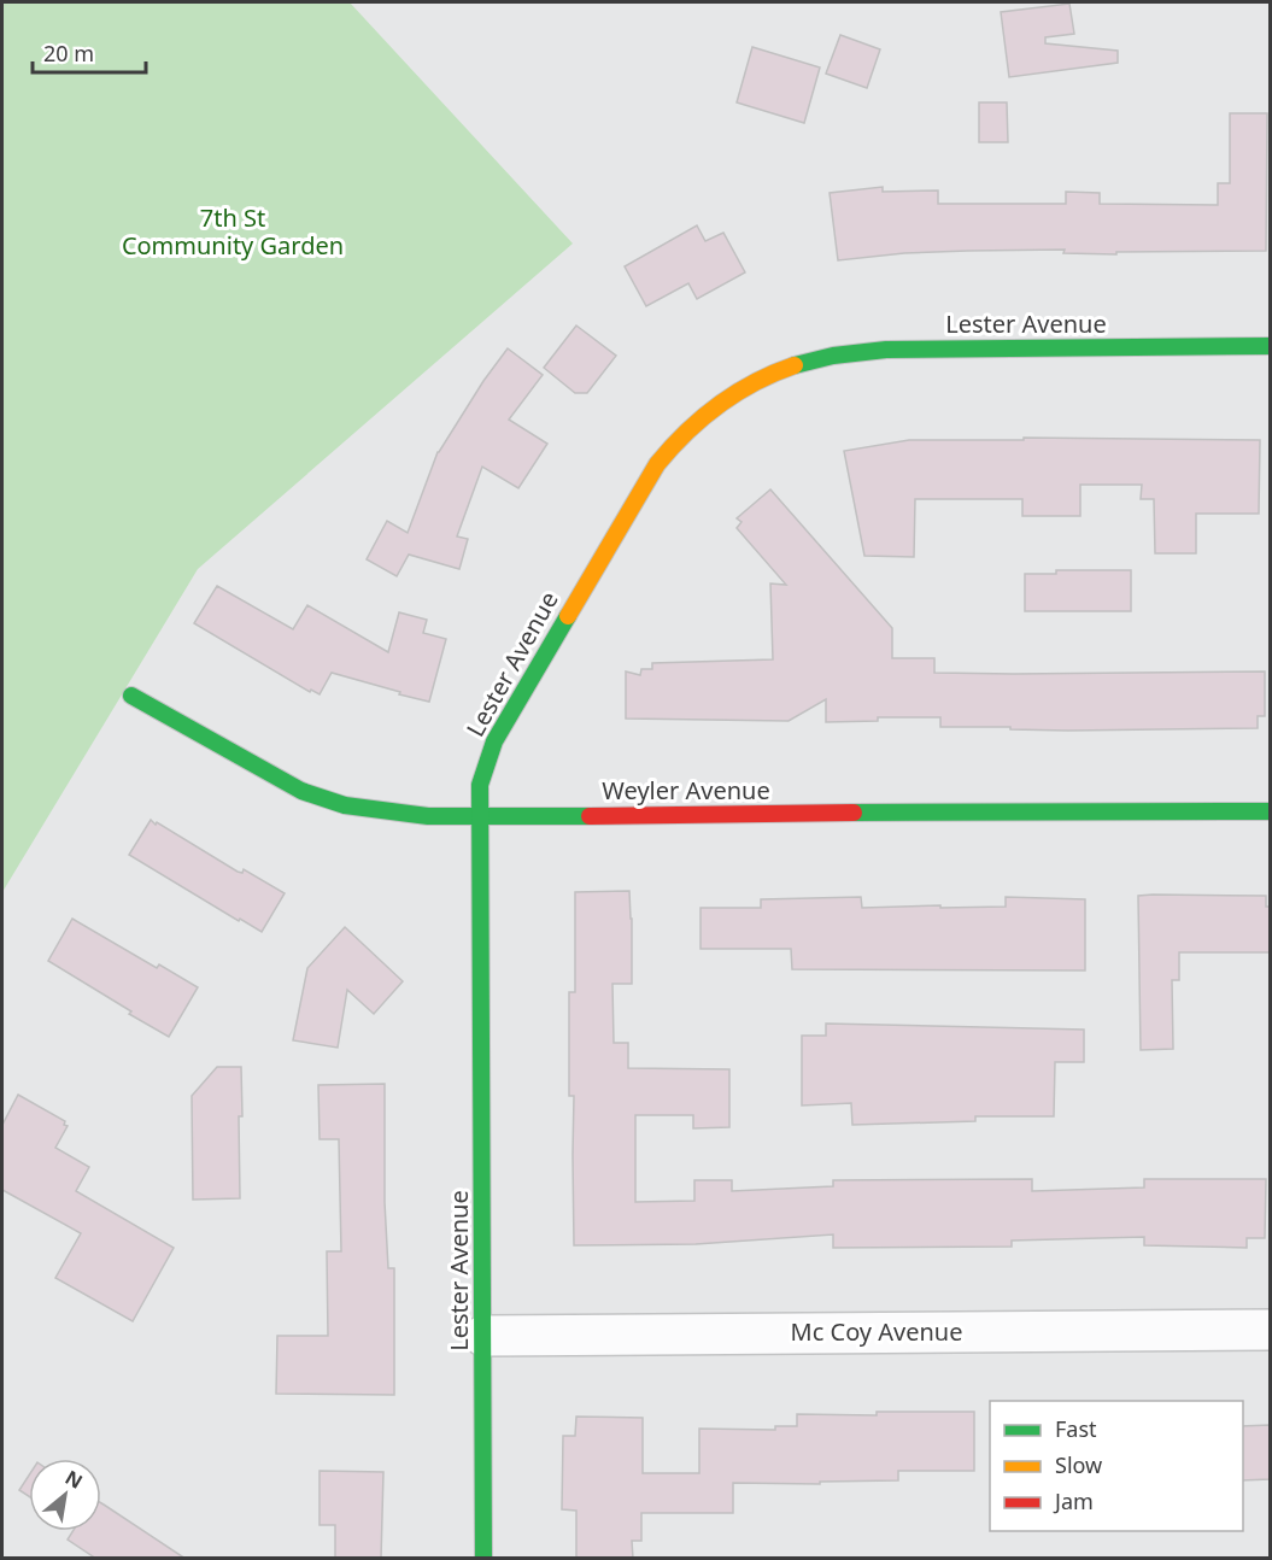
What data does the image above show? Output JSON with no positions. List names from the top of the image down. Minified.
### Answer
{"streets":{"street":["Lester Avenue","Weyler Avenue","Mc Coy Avenue"]},"crossings":[["Lester Avenue","Weyler Avenue"],["Lester Avenue","Mc Coy Avenue"]],"parks":["7th St Community Garden"],"legend":["Fast","Slow","Jam"],"scale_bar":"20 m","north":"top right"}
